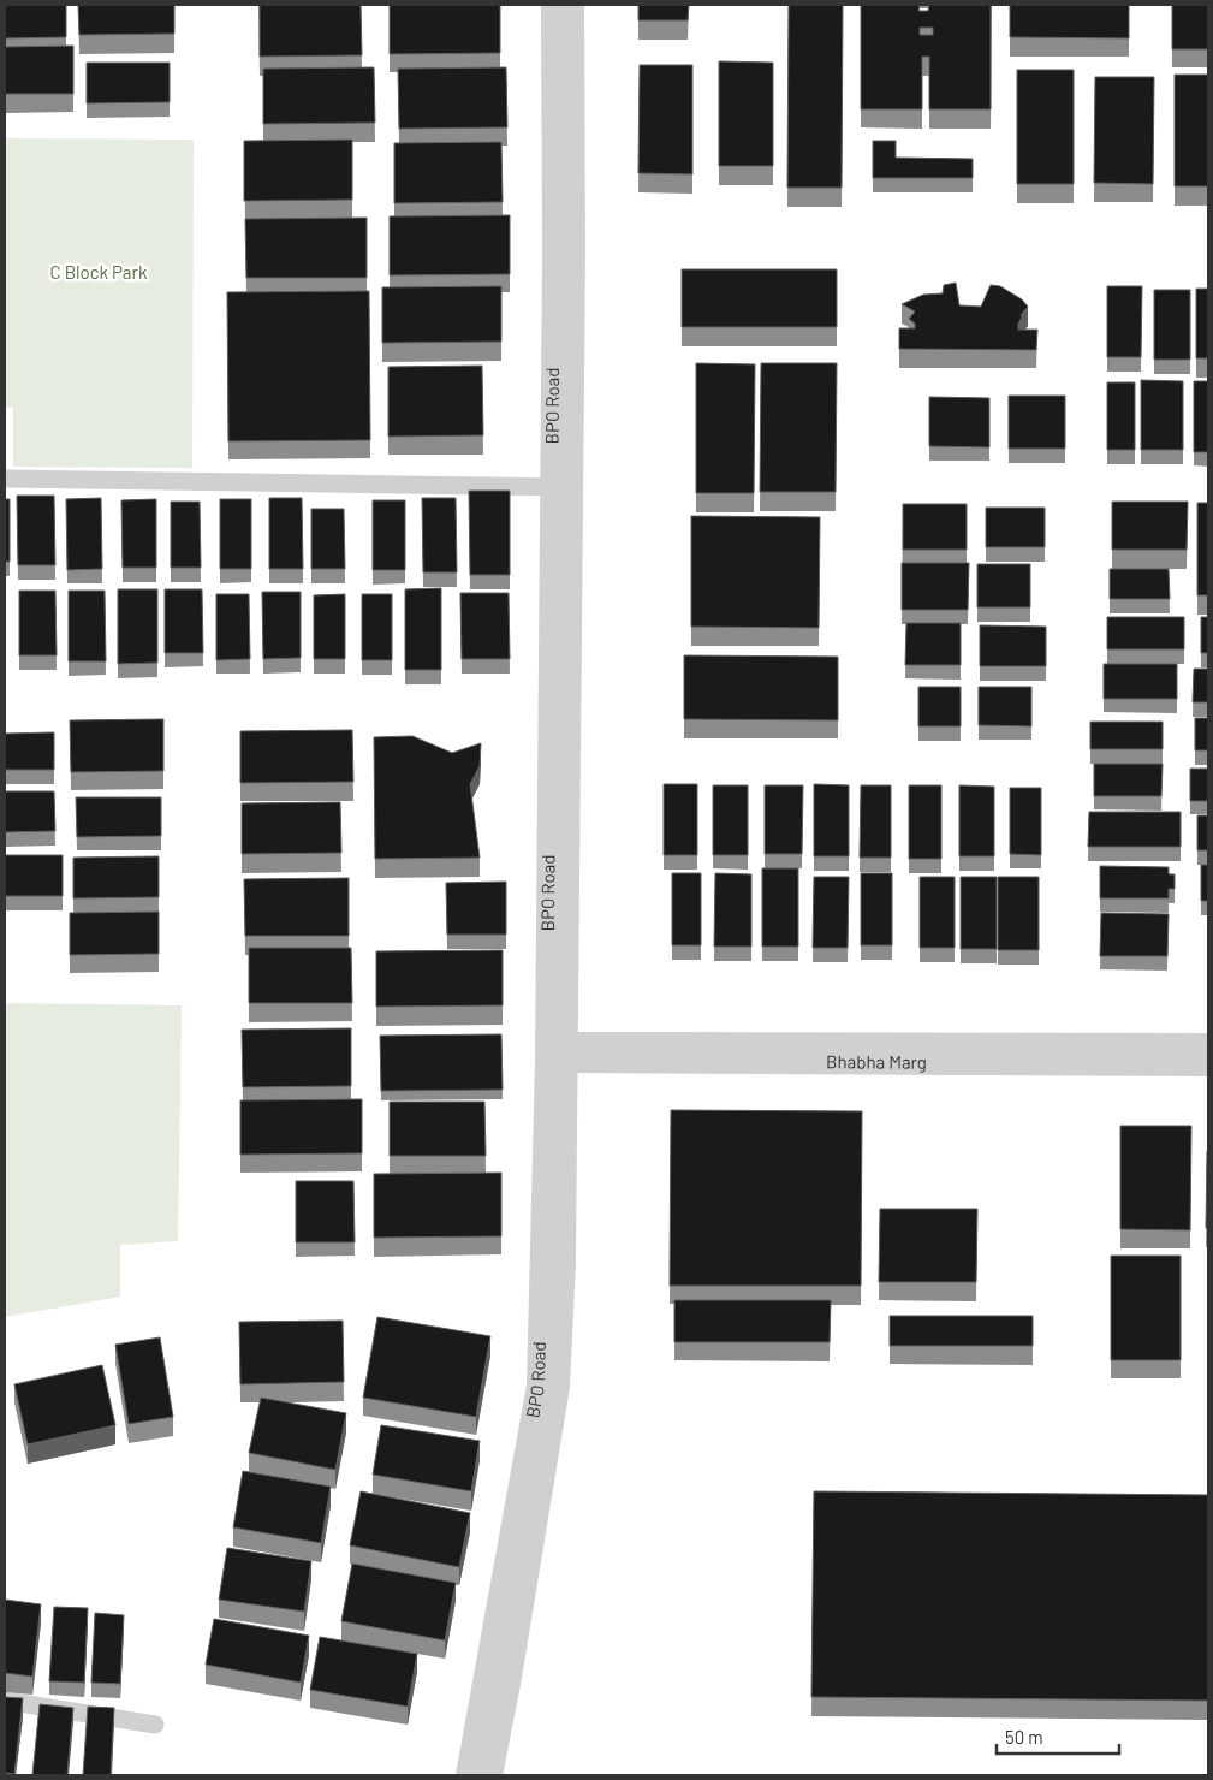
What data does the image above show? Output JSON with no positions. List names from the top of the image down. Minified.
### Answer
{"streets":{"street":["BPO Road","Bhabha Marg"]},"crossings":[["BPO Road","Bhabha Marg"]],"parks":["C Block Park"],"scale_bar":"50 m"}
